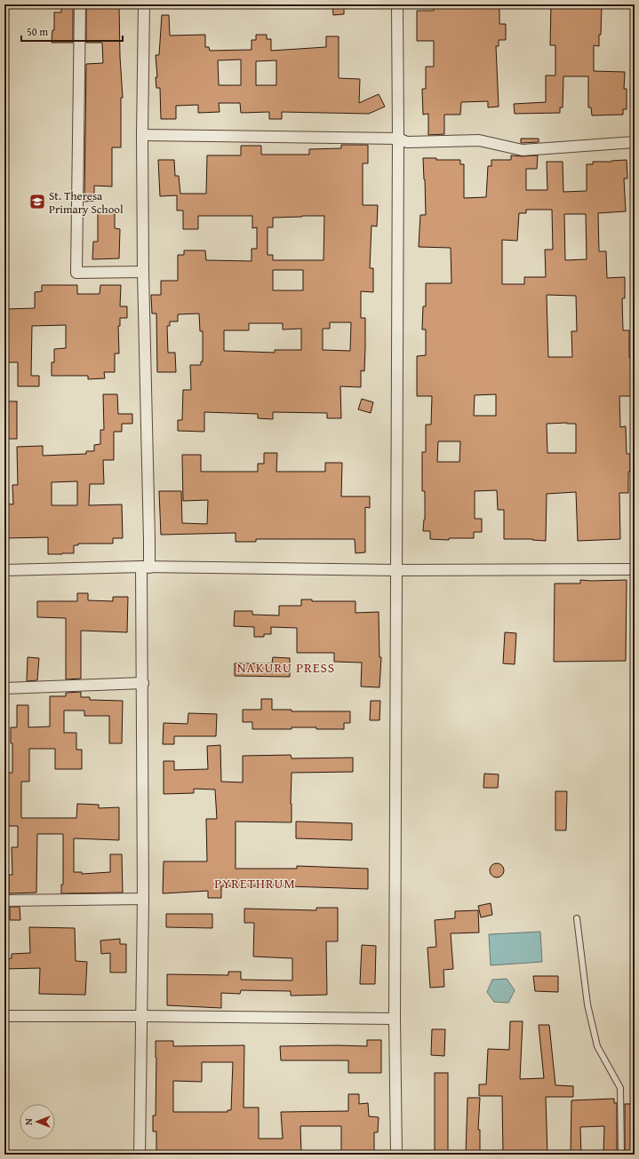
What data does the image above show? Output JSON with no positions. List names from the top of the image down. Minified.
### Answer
{"districts":["NAKURU PRESS","PYRETHRUM"],"places":{"school or university":["St. Theresa Primary School"]},"scale_bar":"50 m","north":"left"}
